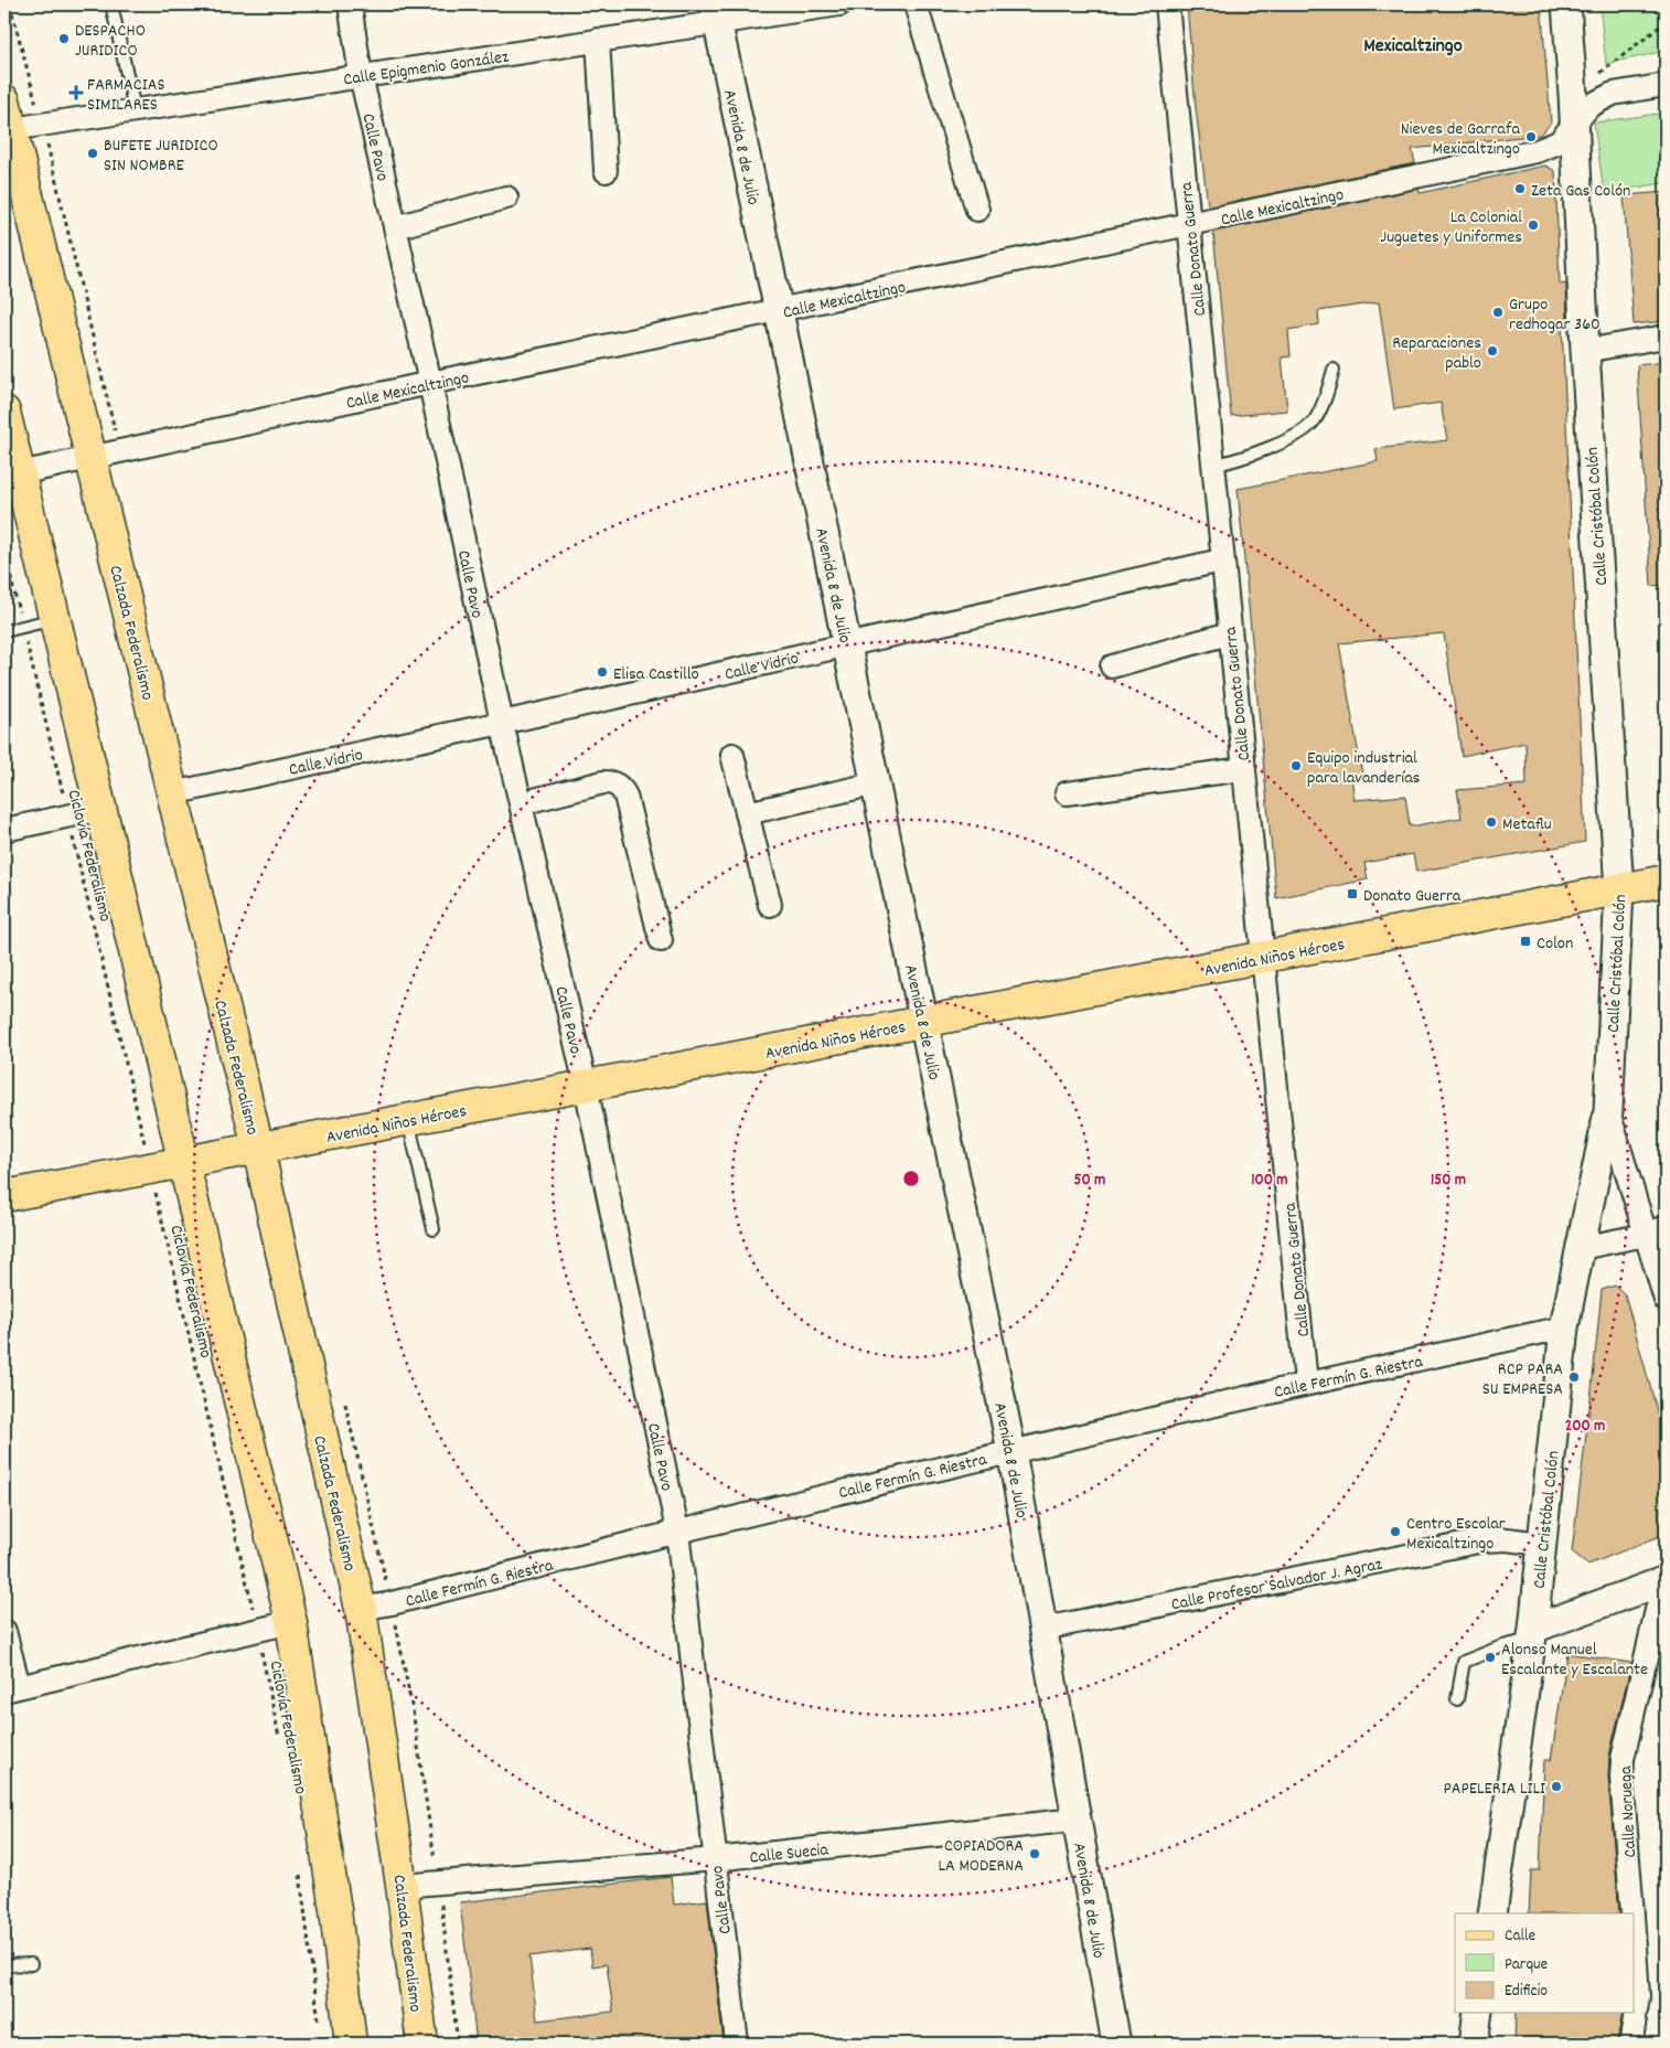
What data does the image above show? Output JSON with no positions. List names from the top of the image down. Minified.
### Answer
{"streets":{"main road":["Calzada Federalismo","Avenida Niños Héroes"],"street":["Calle Epigmenio González","Calle Pavo","Avenida 8 de Julio","Calle Mexicaltzingo","Calle Donato Guerra","Calle Cristóbal Colón","Calle Vidrio","Calle Fermín G. Riestra","Calle Profesor Salvador J. Agraz","Calle Noruega","Calle Suecia"],"path":["Ciclovía Federalismo"]},"crossings":[["Calle Epigmenio González","Calle Pavo"],["Calle Epigmenio González","Avenida 8 de Julio"],["Calle Epigmenio González","Calzada Federalismo"],["Calle Pavo","Calle Mexicaltzingo"],["Calle Pavo","Calle Vidrio"],["Calle Pavo","Avenida Niños Héroes"],["Calle Pavo","Calle Fermín G. Riestra"],["Calle Pavo","Calle Suecia"],["Avenida 8 de Julio","Calle Mexicaltzingo"],["Avenida 8 de Julio","Calle Vidrio"],["Avenida 8 de Julio","Avenida Niños Héroes"],["Avenida 8 de Julio","Calle Fermín G. Riestra"],["Avenida 8 de Julio","Calle Profesor Salvador J. Agraz"],["Avenida 8 de Julio","Calle Suecia"],["Calle Mexicaltzingo","Calle Donato Guerra"],["Calle Mexicaltzingo","Calle Cristóbal Colón"],["Calle Mexicaltzingo","Calzada Federalismo"],["Calle Donato Guerra","Calle Vidrio"],["Calle Donato Guerra","Avenida Niños Héroes"],["Calle Donato Guerra","Calle Fermín G. Riestra"],["Calle Cristóbal Colón","Avenida Niños Héroes"],["Calle Cristóbal Colón","Calle Fermín G. Riestra"],["Calle Cristóbal Colón","Calle Profesor Salvador J. Agraz"],["Calzada Federalismo","Calle Vidrio"],["Calzada Federalismo","Avenida Niños Héroes"],["Calzada Federalismo","Calle Fermín G. Riestra"],["Calzada Federalismo","Calle Suecia"],["Ciclovía Federalismo","Avenida Niños Héroes"]],"districts":["Mexicaltzingo"],"places":{"other":["DESPACHO JURIDICO","Nieves de Garrafa Mexicaltzingo","BUFETE JURIDICO SIN NOMBRE","Zeta Gas Colón","La Colonial Juguetes y Uniformes","Grupo redhogar 360","Reparaciones pablo","Elisa Castillo","Equipo industrial para lavanderías","Metaflu","RCP PARA SU EMPRESA","Centro Escolar Mexicaltzingo","Alonso Manuel Escalante y Escalante","PAPELERIA LILI","COPIADORA LA MODERNA"],"health":["FARMACIAS SIMILARES"],"transit":["Donato Guerra","Colon"]},"legend":["Calle","Parque","Edificio"],"rings":["50 m","100 m","150 m","200 m"]}
